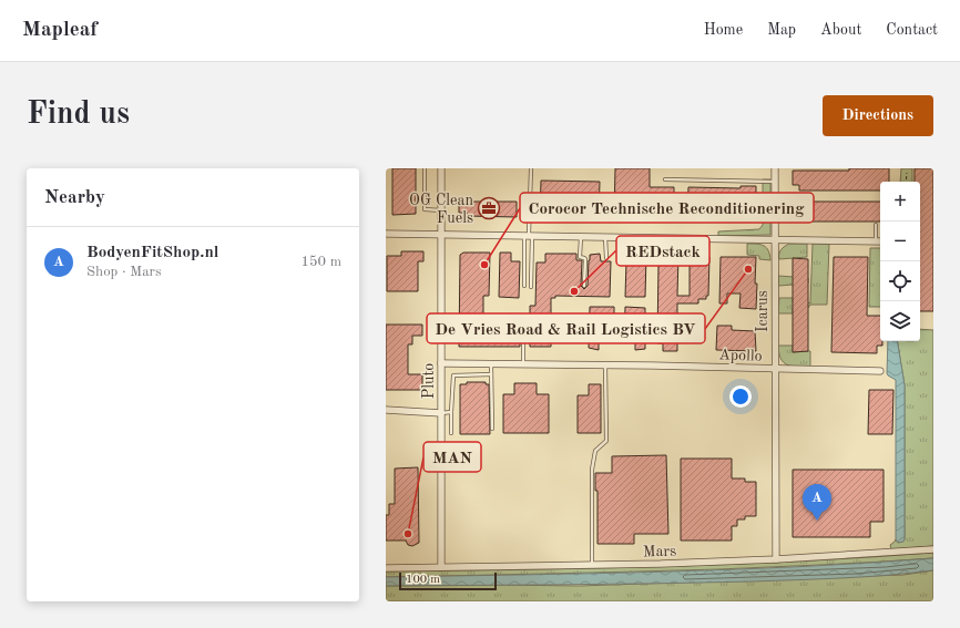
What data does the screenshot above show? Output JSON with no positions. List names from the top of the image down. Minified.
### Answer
{"streets":{"street":["Icarus","Apollo","Pluto","Mars"]},"crossings":[["Icarus","Apollo"],["Icarus","Mars"],["Apollo","Pluto"],["Pluto","Mars"]],"places":{"office":["OG Clean Fuels"],"other":["Corocor Technische Reconditionering","De Vries Road & Rail Logistics BV","REDstack","MAN"]},"scale_bar":"100 m","page":{"header":"Mapleaf","nav":["Home","Map","About","Contact"],"buttons":"Directions","title":"Find us","heading":"Nearby","map_buttons":["+","−"],"list":[{"mark":"A","name":"BodyenFitShop.nl","note":"Shop · Mars","value":"150 m"}],"pins":"A","scale":"100 m"}}
